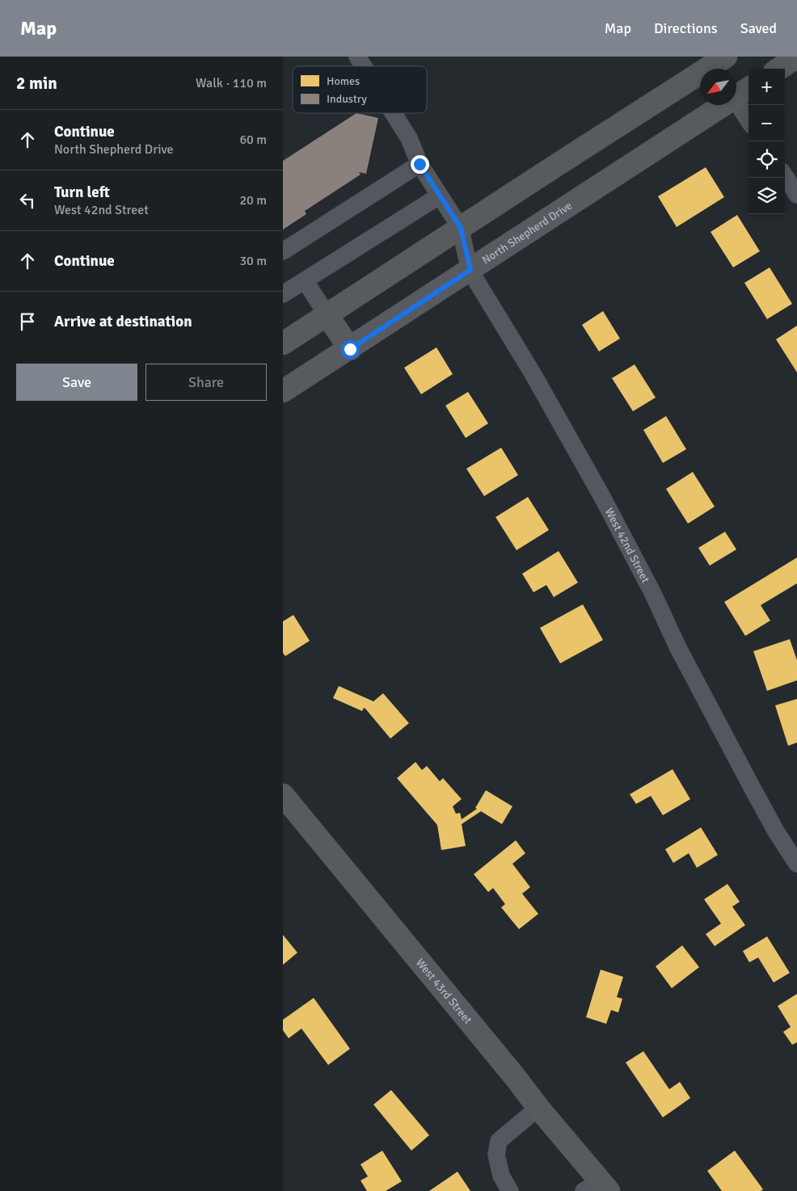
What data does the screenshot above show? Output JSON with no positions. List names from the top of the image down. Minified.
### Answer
{"streets":{"main road":["North Shepherd Drive","West 43rd Street"],"street":["West 42nd Street"]},"crossings":[["North Shepherd Drive","West 42nd Street"]],"legend":["Homes","Industry"],"north":"bottom left","page":{"header":"Map","nav":["Map","Directions","Saved"],"heading":["2 min","Walk · 110 m"],"map_buttons":["+","−"],"list":[["Continue","North Shepherd Drive","60 m"],["Turn left","West 42nd Street","20 m"],["Continue","30 m"],"Arrive at destination"],"buttons":["Save","Share"]}}
